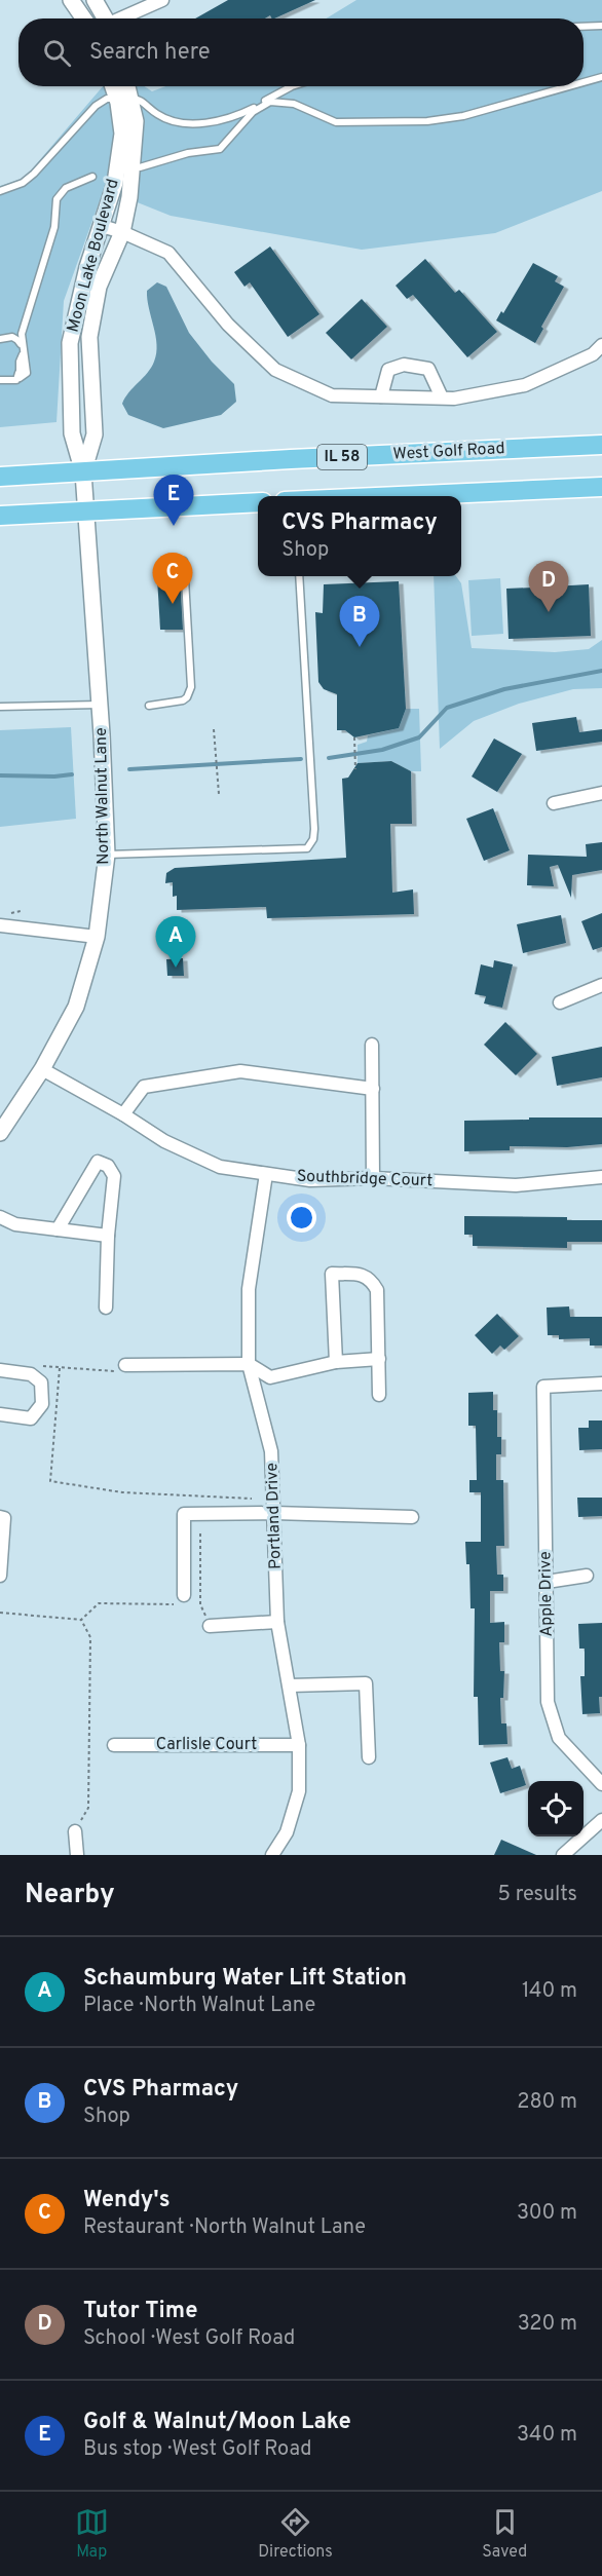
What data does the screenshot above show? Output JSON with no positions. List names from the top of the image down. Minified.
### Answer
{"streets":{"main road":["West Golf Road","IL 58"],"street":["Moon Lake Boulevard","North Walnut Lane","Southbridge Court","Portland Drive","Apple Drive","Carlisle Court"]},"crossings":[["Moon Lake Boulevard","West Golf Road"],["Moon Lake Boulevard","North Walnut Lane"],["West Golf Road","North Walnut Lane"],["North Walnut Lane","Southbridge Court"],["Southbridge Court","Portland Drive"],["Portland Drive","Carlisle Court"]],"page":{"search":"Search here","pins":["E","C","D","B","A"],"popup":["CVS Pharmacy","Shop"],"heading":["Nearby","5 results"],"list":[{"mark":"A","name":"Schaumburg Water Lift Station","note":"Place · North Walnut Lane","value":"140 m"},{"mark":"B","name":"CVS Pharmacy","note":"Shop","value":"280 m"},{"mark":"C","name":"Wendy's","note":"Restaurant · North Walnut Lane","value":"300 m"},{"mark":"D","name":"Tutor Time","note":"School · West Golf Road","value":"320 m"},{"mark":"E","name":"Golf & Walnut/Moon Lake","note":"Bus stop · West Golf Road","value":"340 m"}],"nav":["Map","Directions","Saved"]}}
